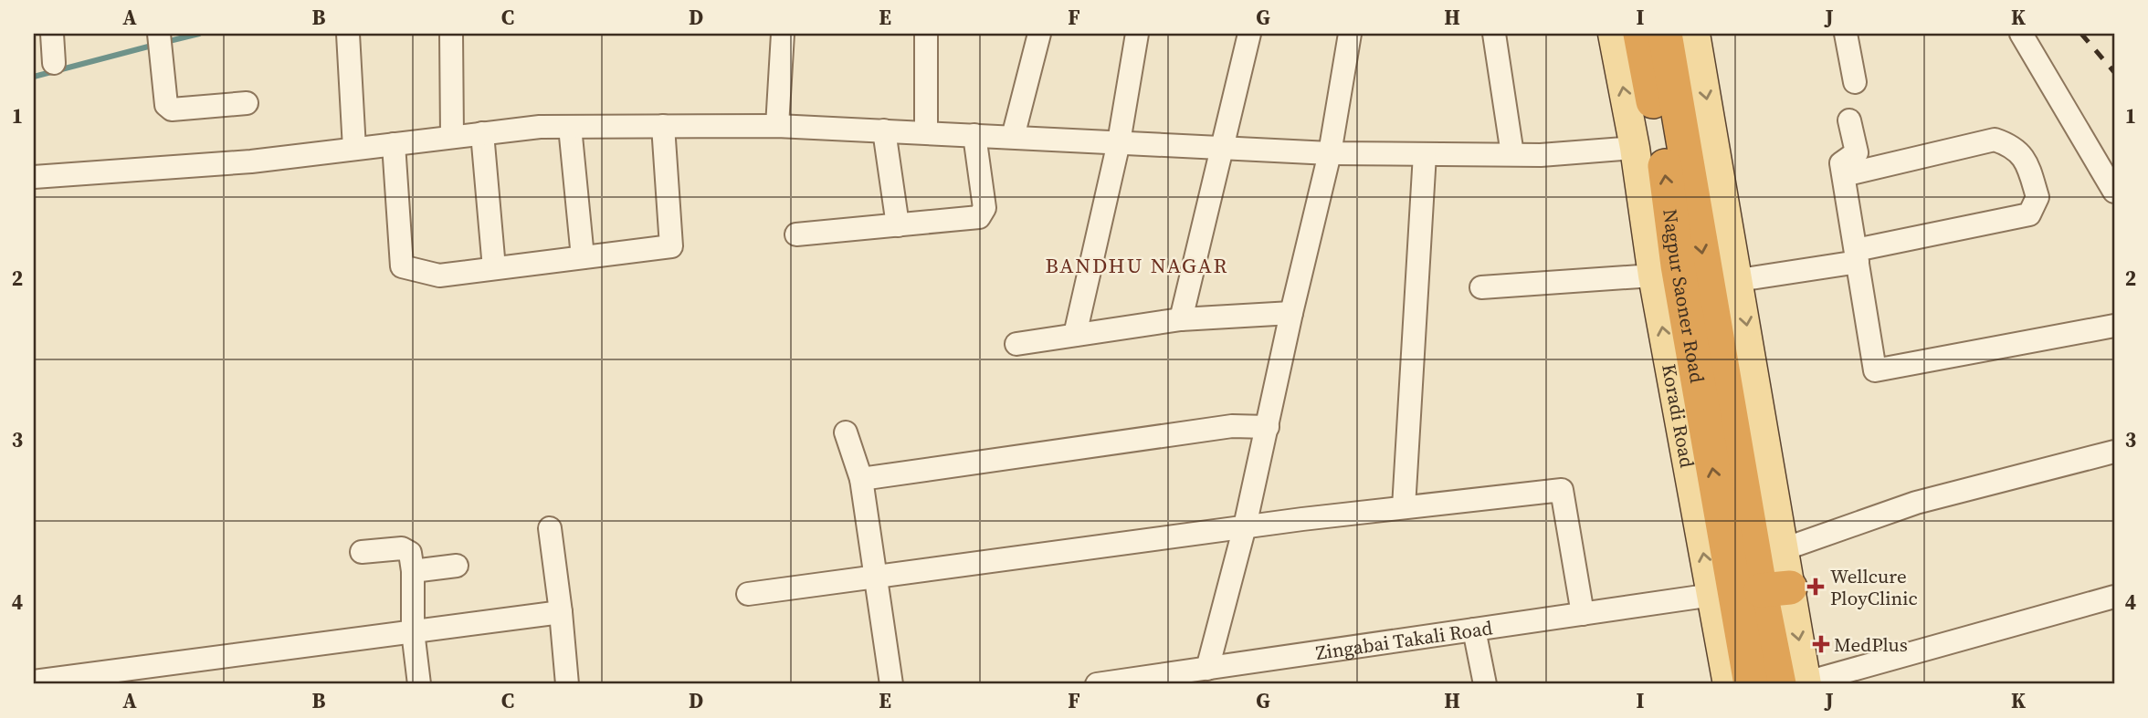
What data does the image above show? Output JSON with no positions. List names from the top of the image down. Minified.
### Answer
{"streets":{"highway":["Nagpur Saoner Road","Koradi Road"],"street":["Zingabai Takali Road"]},"crossings":[["Nagpur Saoner Road","Koradi Road"],["Koradi Road","Zingabai Takali Road"]],"districts":["BANDHU NAGAR"],"places":{"health":["Wellcure PloyClinic","MedPlus"]},"grid":{"columns":["A","B","C","D","E","F","G","H","I","J","K"],"rows":["1","2","3","4"]}}
